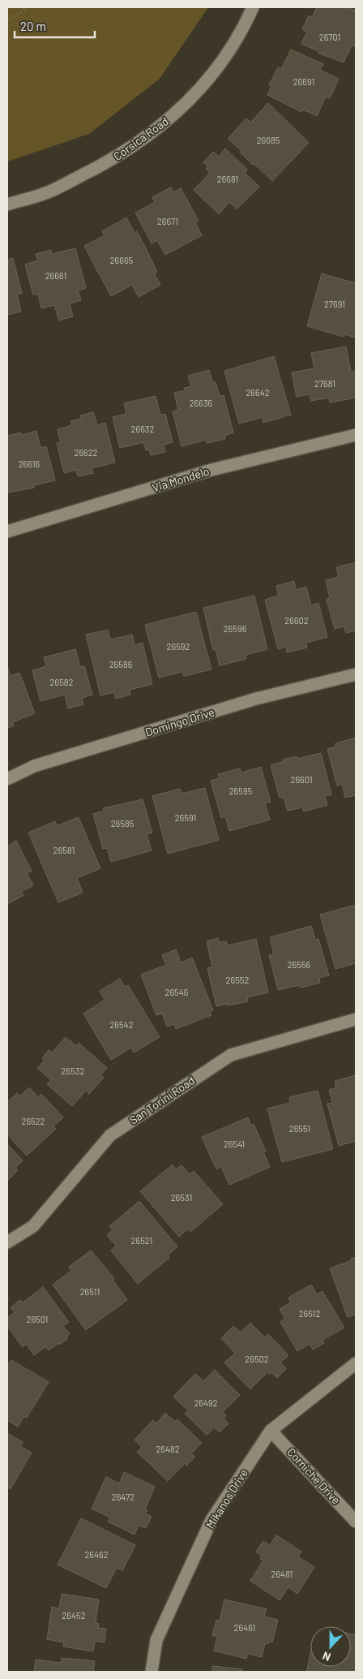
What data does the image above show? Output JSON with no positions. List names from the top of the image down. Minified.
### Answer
{"streets":{"street":["Corsica Road","Via Mondelo","Domingo Drive","San Torini Road","Corniche Drive","Mikanos Drive"]},"crossings":[["Corniche Drive","Mikanos Drive"]],"house_numbers":["26701","26691","26685","26681","26671","26665","26661","27691","27681","26642","26636","26632","26622","26616","26602","26596","26592","26586","26582","26601","26595","26591","26585","26581","26556","26552","26546","26542","26532","26522","26551","26541","26531","26521","26511","26512","26501","26502","26492","26482","26472","26462","26481","26452","26461"],"scale_bar":"20 m","north":"bottom"}
